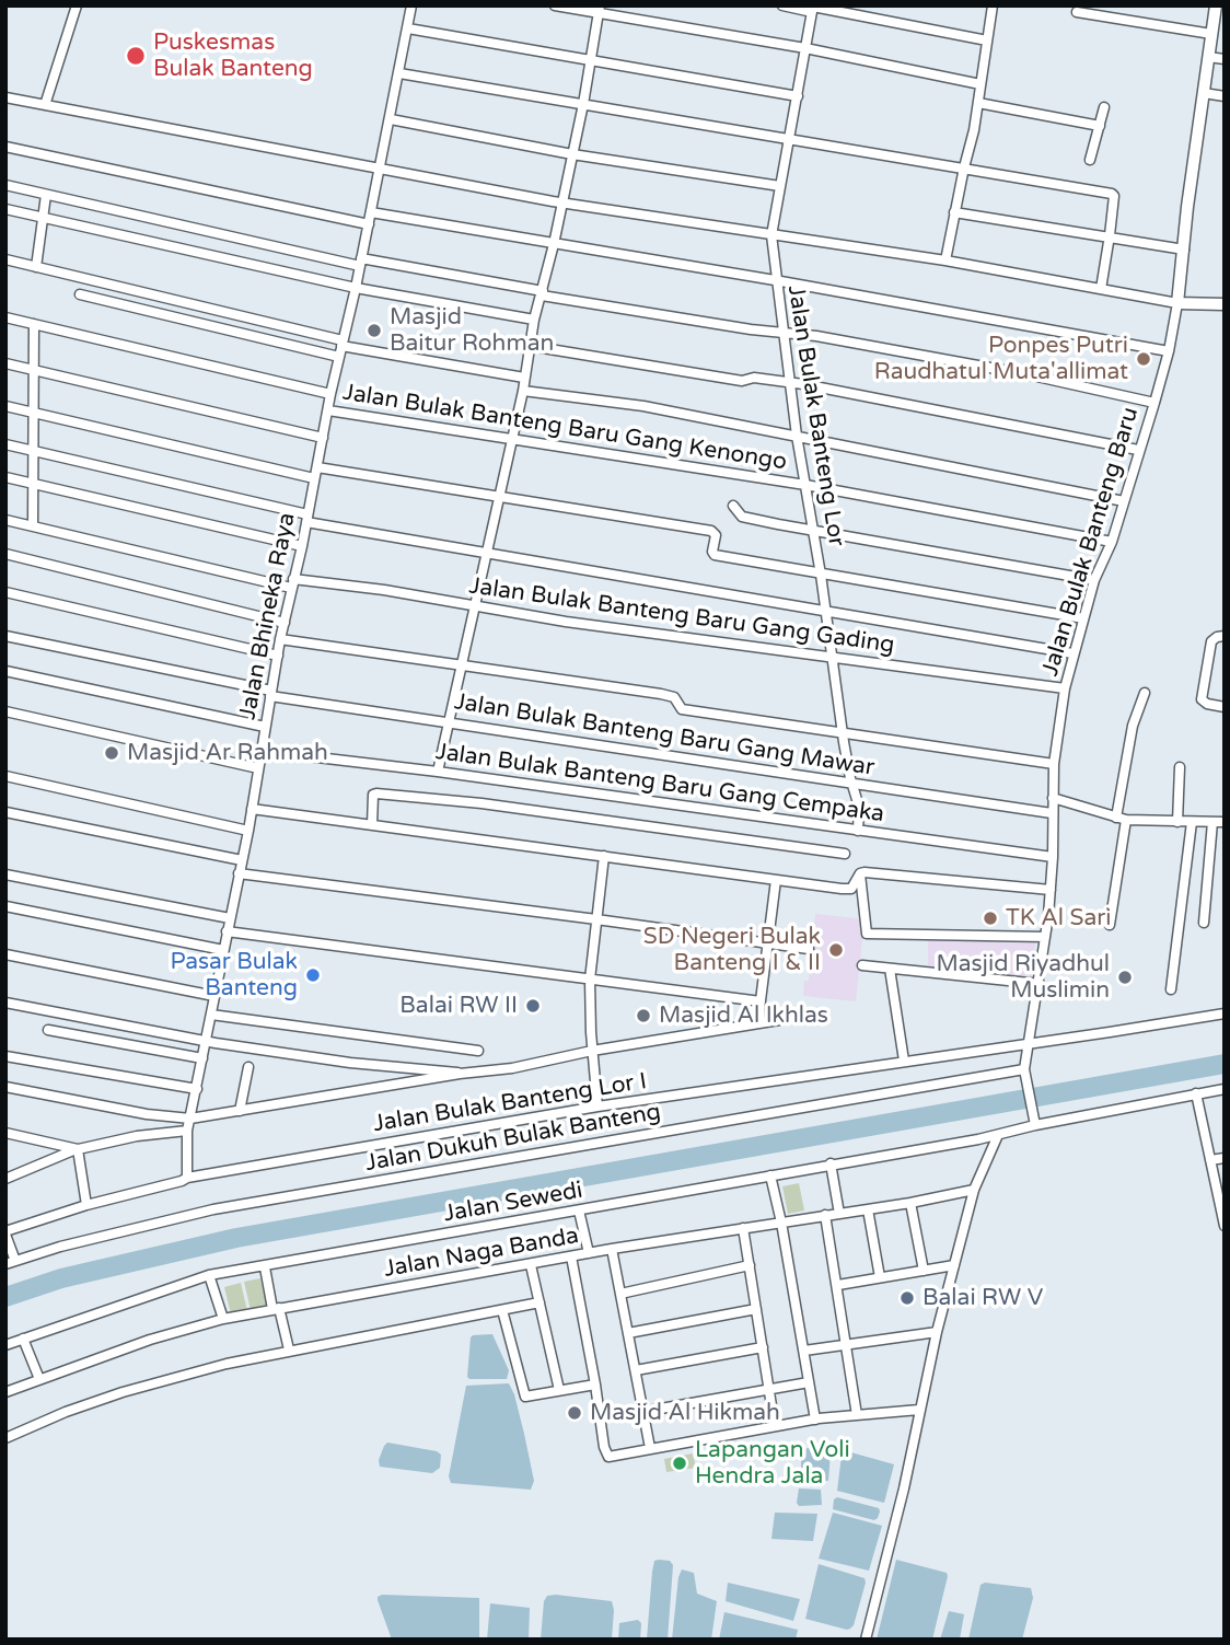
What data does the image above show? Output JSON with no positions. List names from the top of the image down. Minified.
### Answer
{"streets":{"street":["Jalan Bulak Banteng Lor","Jalan Bulak Banteng Baru Gang Kenongo","Jalan Bulak Banteng Baru","Jalan Bhineka Raya","Jalan Bulak Banteng Baru Gang Gading","Jalan Bulak Banteng Baru Gang Mawar","Jalan Bulak Banteng Baru Gang Cempaka","Jalan Bulak Banteng Lor I","Jalan Dukuh Bulak Banteng","Jalan Sewedi","Jalan Naga Banda"]},"crossings":[["Jalan Bulak Banteng Lor","Jalan Bulak Banteng Baru Gang Kenongo"],["Jalan Bulak Banteng Lor","Jalan Bulak Banteng Baru Gang Gading"],["Jalan Bulak Banteng Lor","Jalan Bulak Banteng Baru Gang Mawar"],["Jalan Bulak Banteng Lor","Jalan Bulak Banteng Baru Gang Cempaka"],["Jalan Bulak Banteng Baru Gang Kenongo","Jalan Bulak Banteng Baru"],["Jalan Bulak Banteng Baru Gang Kenongo","Jalan Bhineka Raya"],["Jalan Bulak Banteng Baru","Jalan Bulak Banteng Baru Gang Gading"],["Jalan Bulak Banteng Baru","Jalan Bulak Banteng Baru Gang Mawar"],["Jalan Bulak Banteng Baru","Jalan Bulak Banteng Baru Gang Cempaka"],["Jalan Bulak Banteng Baru","Jalan Bulak Banteng Lor I"],["Jalan Bulak Banteng Baru","Jalan Dukuh Bulak Banteng"],["Jalan Bulak Banteng Baru","Jalan Sewedi"],["Jalan Bhineka Raya","Jalan Bulak Banteng Baru Gang Gading"],["Jalan Bhineka Raya","Jalan Bulak Banteng Baru Gang Mawar"],["Jalan Bhineka Raya","Jalan Bulak Banteng Baru Gang Cempaka"],["Jalan Bhineka Raya","Jalan Bulak Banteng Lor I"]],"places":["Puskesmas Bulak Banteng","Masjid Baitur Rohman","Ponpes Putri Raudhatul Muta'allimat","Masjid Ar Rahmah","TK Al Sari","SD Negeri Bulak Banteng I & II","Pasar Bulak Banteng","Masjid Riyadhul Muslimin","Balai RW II","Masjid Al Ikhlas","Balai RW V","Masjid Al Hikmah","Lapangan Voli Hendra Jala"]}
